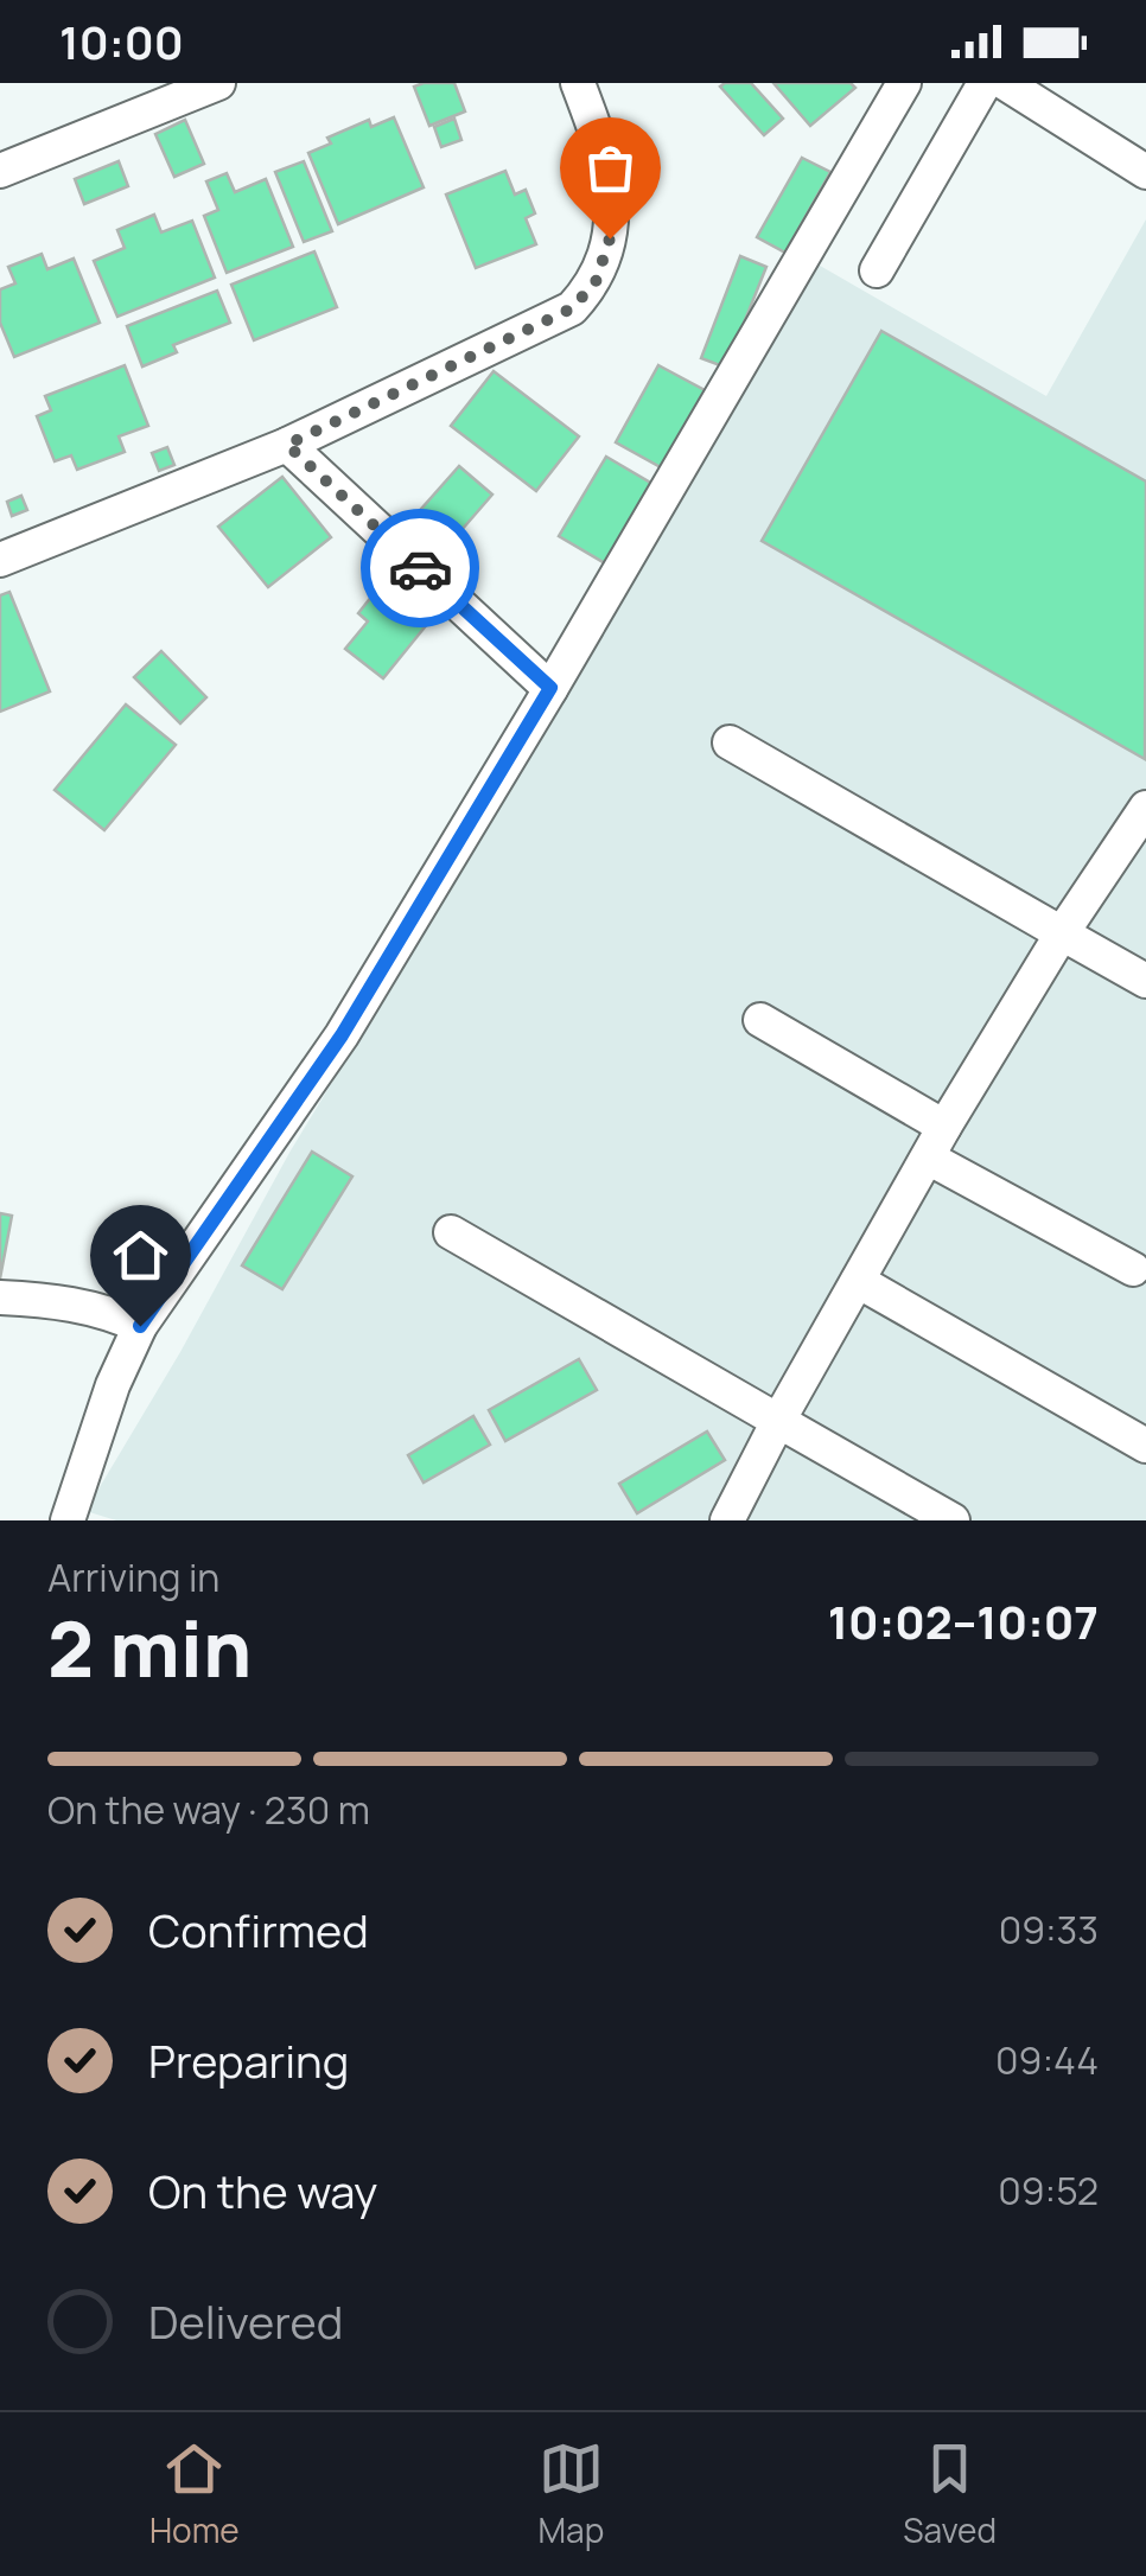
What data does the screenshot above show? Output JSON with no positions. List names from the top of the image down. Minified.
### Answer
{"page":{"status":"10:00","heading":["2 min","Arriving in","10:02–10:07"],"bar":"On the way · 230 m","list":[["Confirmed","09:33"],["Preparing","09:44"],["On the way","09:52"],"Delivered"],"tabs":["Home","Map","Saved"]}}
